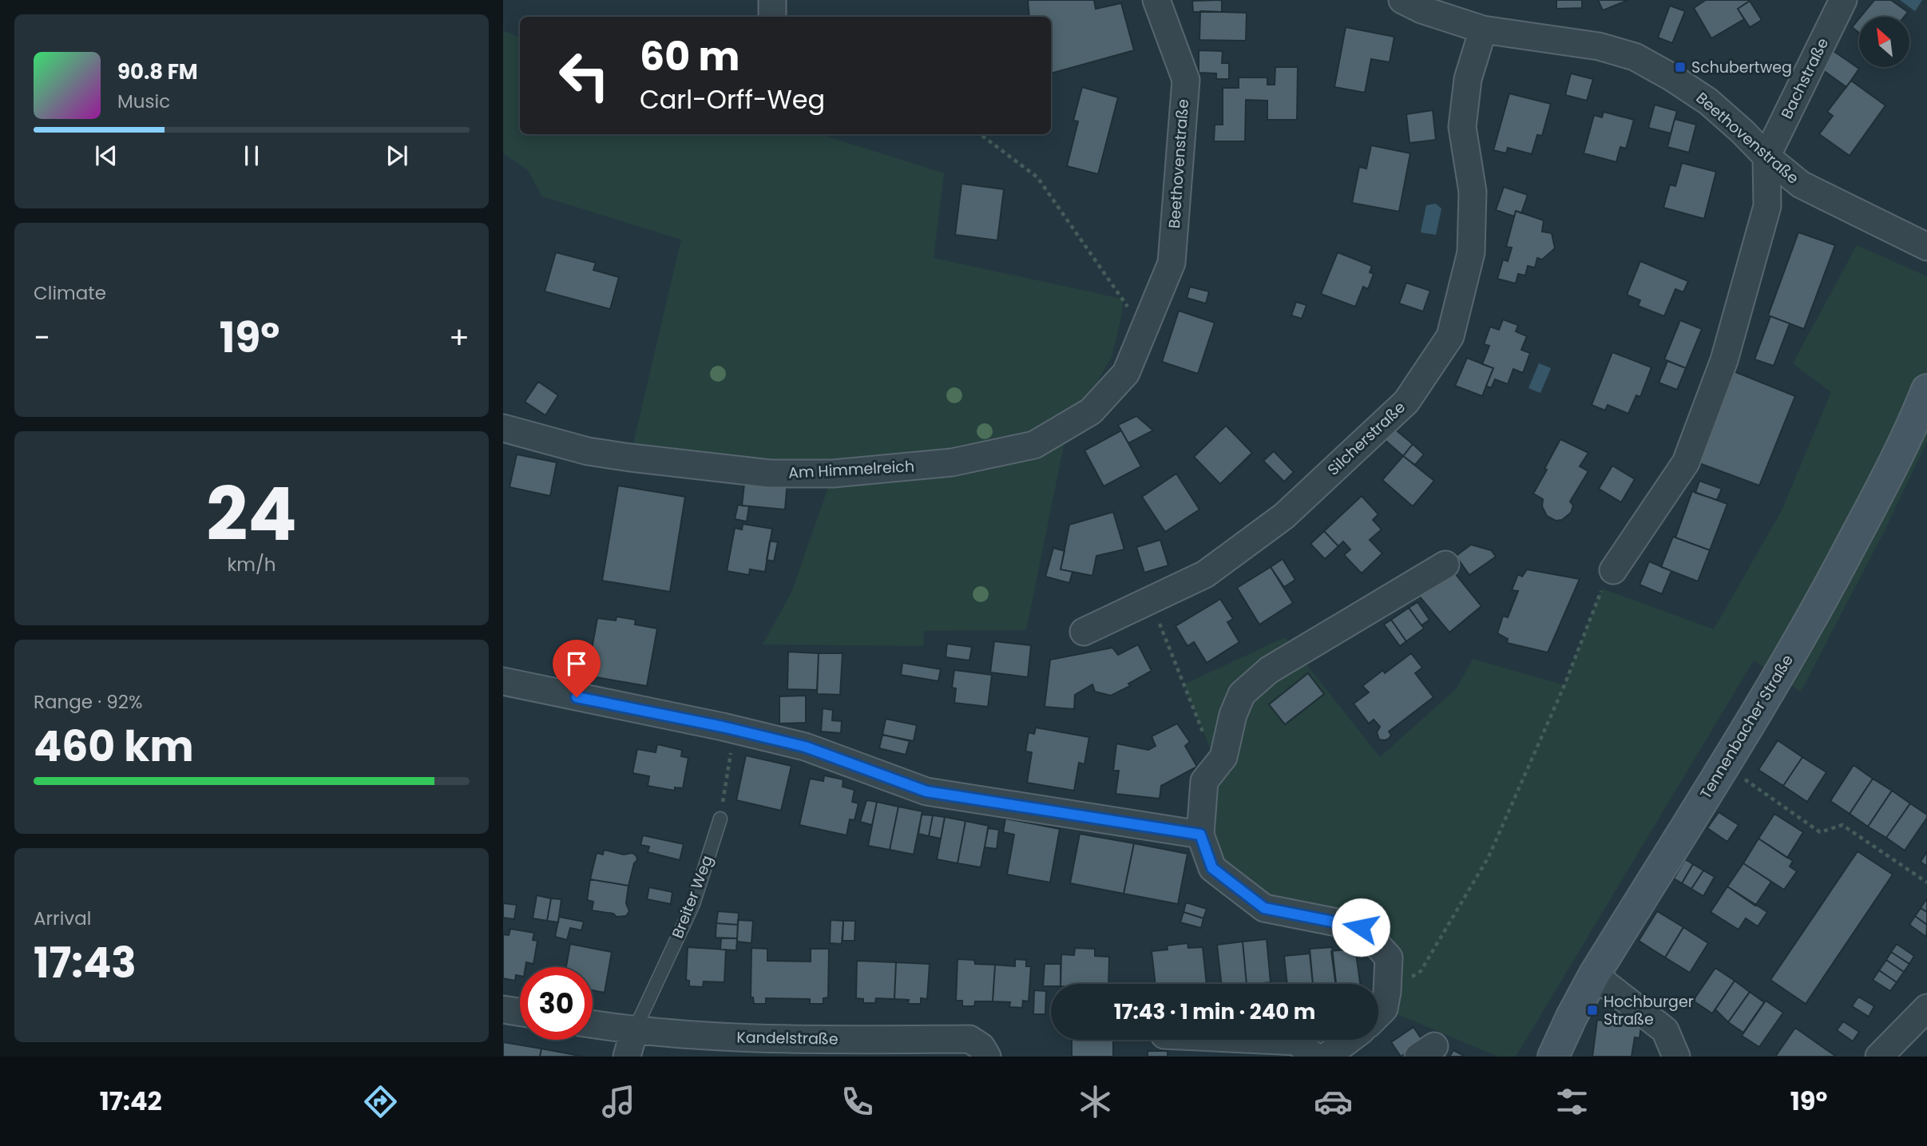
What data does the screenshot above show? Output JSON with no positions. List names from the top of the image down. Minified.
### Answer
{"streets":{"street":["Bachstraße","Beethovenstraße","Silcherstraße","Am Himmelreich","Tennenbacher Straße","Breiter Weg","Kandelstraße"]},"crossings":[["Bachstraße","Beethovenstraße"],["Beethovenstraße","Silcherstraße"],["Beethovenstraße","Am Himmelreich"],["Breiter Weg","Kandelstraße"]],"places":{"transit":["Schubertweg","Hochburger Straße"]},"north":"top left","page":{"turn":["60 m","Carl-Orff-Weg"],"song":["90.8 FM","Music"],"tile":["Climate",["24","km/h"],["Range · 92%","460 km"],["Arrival","17:43"]],"heat":["−","19°","+"],"limit":"30","trip":"17:43 · 1 min · 240 m","tabs":["17:42","19°"]}}
